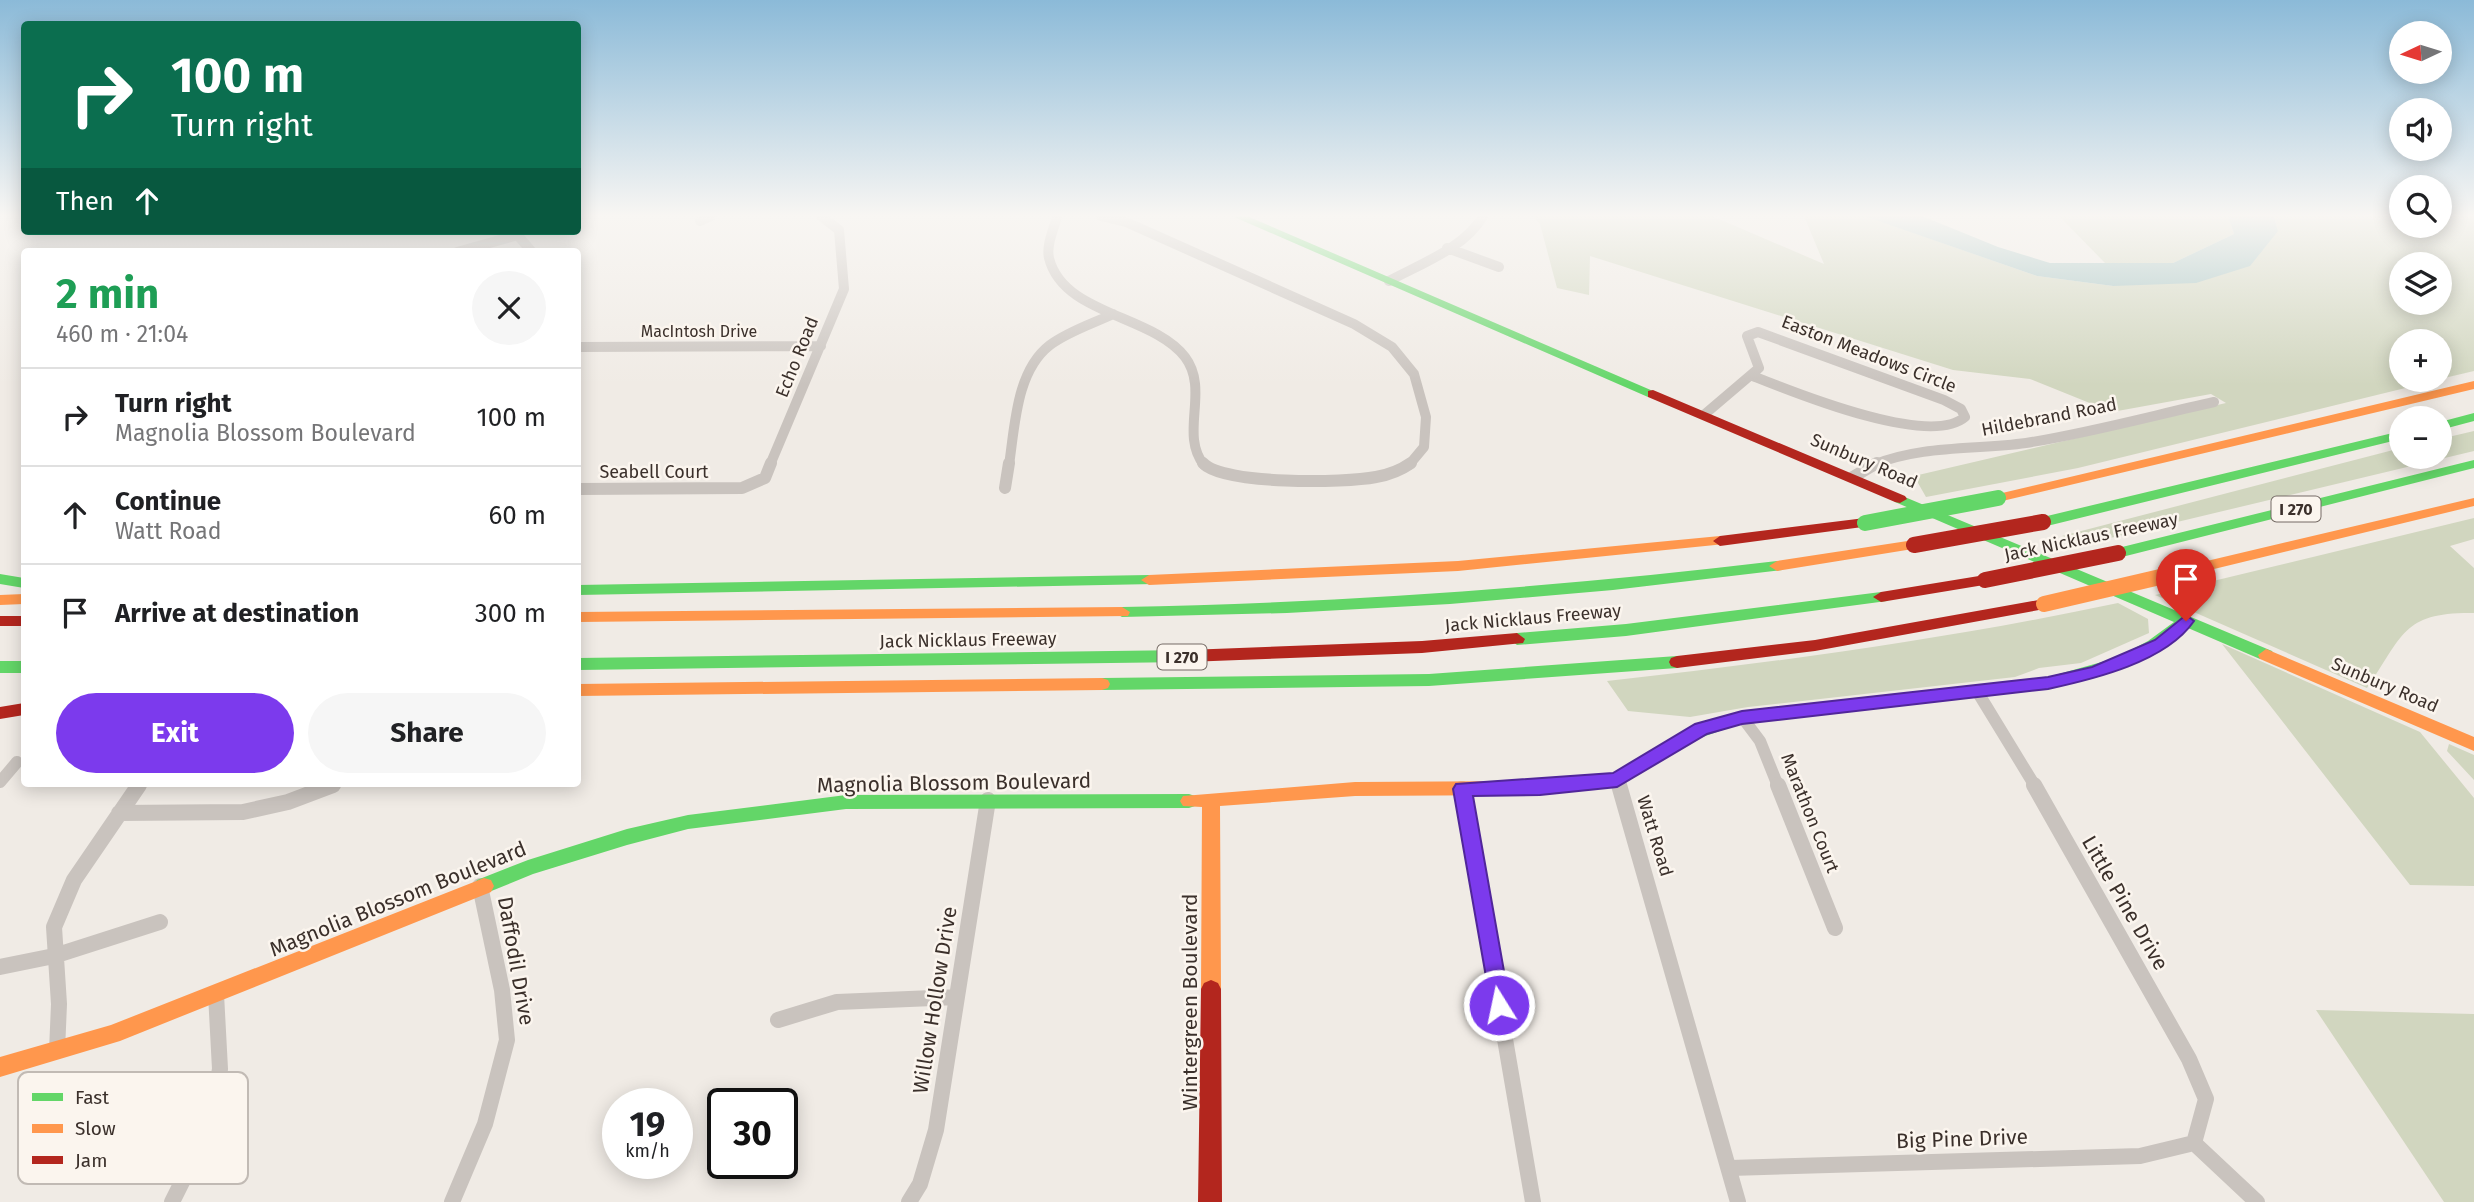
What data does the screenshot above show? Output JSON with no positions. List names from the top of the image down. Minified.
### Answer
{"streets":{"main road":["Sunbury Road","I 270","Jack Nicklaus Freeway","Magnolia Blossom Boulevard","Watt Road","Wintergreen Boulevard"],"street":["MacIntosh Drive","Easton Meadows Circle","Echo Road","Hildebrand Road","Seabell Court","Marathon Court","Little Pine Drive","Daffodil Drive","Willow Hollow Drive","Big Pine Drive"]},"crossings":[["MacIntosh Drive","Echo Road"],["Echo Road","Seabell Court"],["Hildebrand Road","Sunbury Road"],["Sunbury Road","Watt Road"],["Magnolia Blossom Boulevard","Watt Road"],["Magnolia Blossom Boulevard","Daffodil Drive"],["Magnolia Blossom Boulevard","Willow Hollow Drive"],["Magnolia Blossom Boulevard","Wintergreen Boulevard"],["Marathon Court","Watt Road"],["Watt Road","Little Pine Drive"],["Watt Road","Big Pine Drive"],["Little Pine Drive","Big Pine Drive"]],"legend":["Fast","Slow","Jam"],"north":"left","page":{"map_buttons":["+","−"],"turn":["100 m","Turn right"],"then":"Then","heading":["2 min","460 m · 21:04"],"list":[{"name":"Turn right","note":"Magnolia Blossom Boulevard","value":"100 m"},{"name":"Continue","note":"Watt Road","value":"60 m"},{"name":"Arrive at destination","value":"300 m"}],"buttons":["Exit","Share"],"speed":"19 km/h","limit":"30"}}
